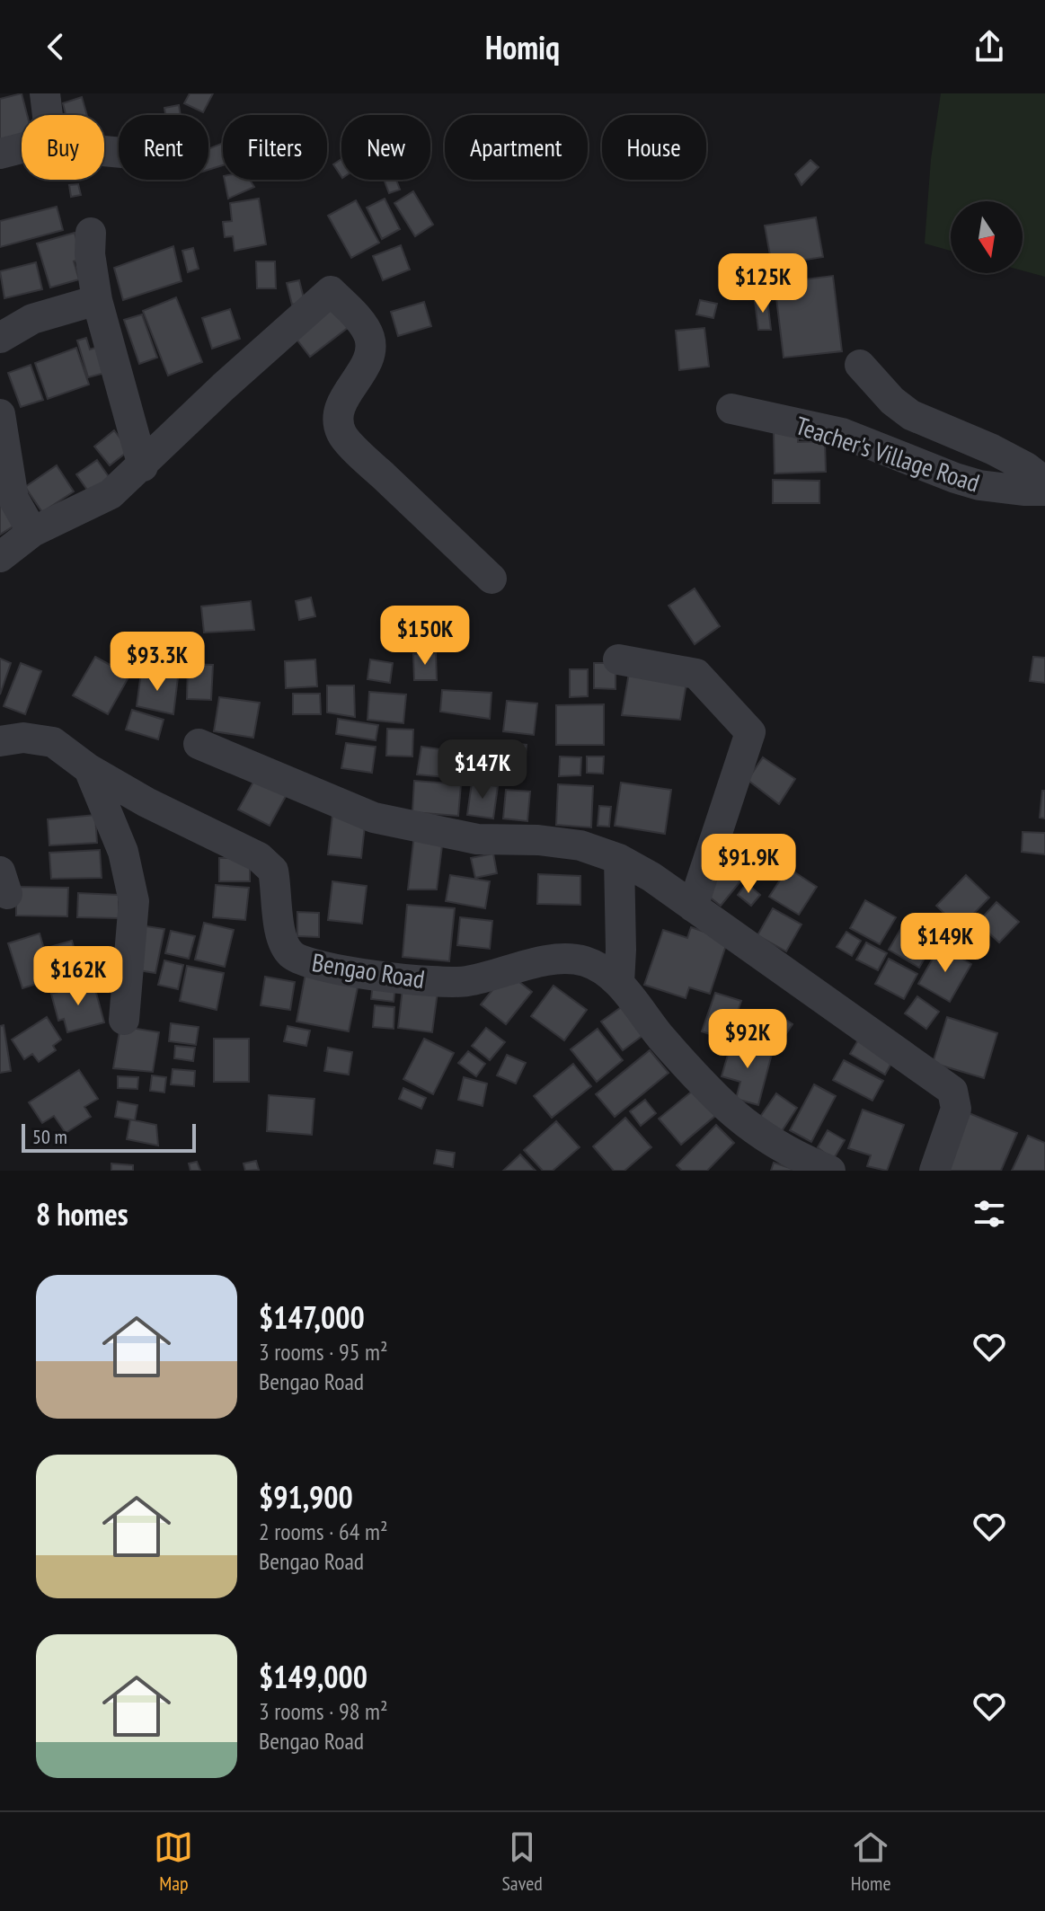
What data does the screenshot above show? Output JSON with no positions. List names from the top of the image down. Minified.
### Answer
{"streets":{"street":["Teacher's Village Road","Bengao Road"]},"scale_bar":"50 m","north":"bottom","page":{"header":"Homiq","chip":["Buy","Rent","Filters","New","Apartment","House"],"price":["$125K","$150K","$93.3K","$147K","$91.9K","$149K","$162K","$92K"],"scale":"50 m","heading":"8 homes","list":[{"name":"$147,000","note":"3 rooms · 95 m² · Bengao Road"},{"name":"$91,900","note":"2 rooms · 64 m² · Bengao Road"},{"name":"$149,000","note":"3 rooms · 98 m² · Bengao Road"}],"tabs":["Map","Saved","Home"]}}
